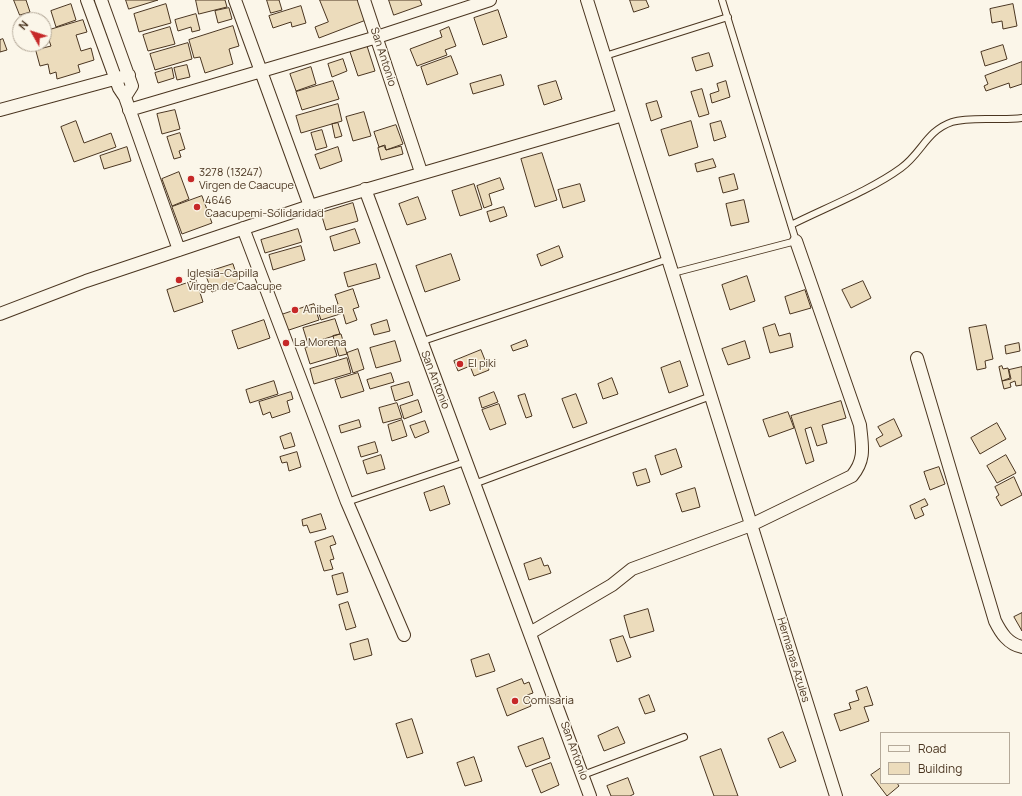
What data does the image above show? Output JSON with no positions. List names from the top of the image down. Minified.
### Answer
{"streets":{"street":["San Antonio","Hermanas Azules"]},"places":["3278 (13247) Virgen de Caacupe","4646 Caacupemi-Solidaridad","Iglesia-Capilla Virgen de Caacupe","Anibella","La Morena","El piki","Comisaria"],"legend":["Road","Building"],"north":"top left"}
